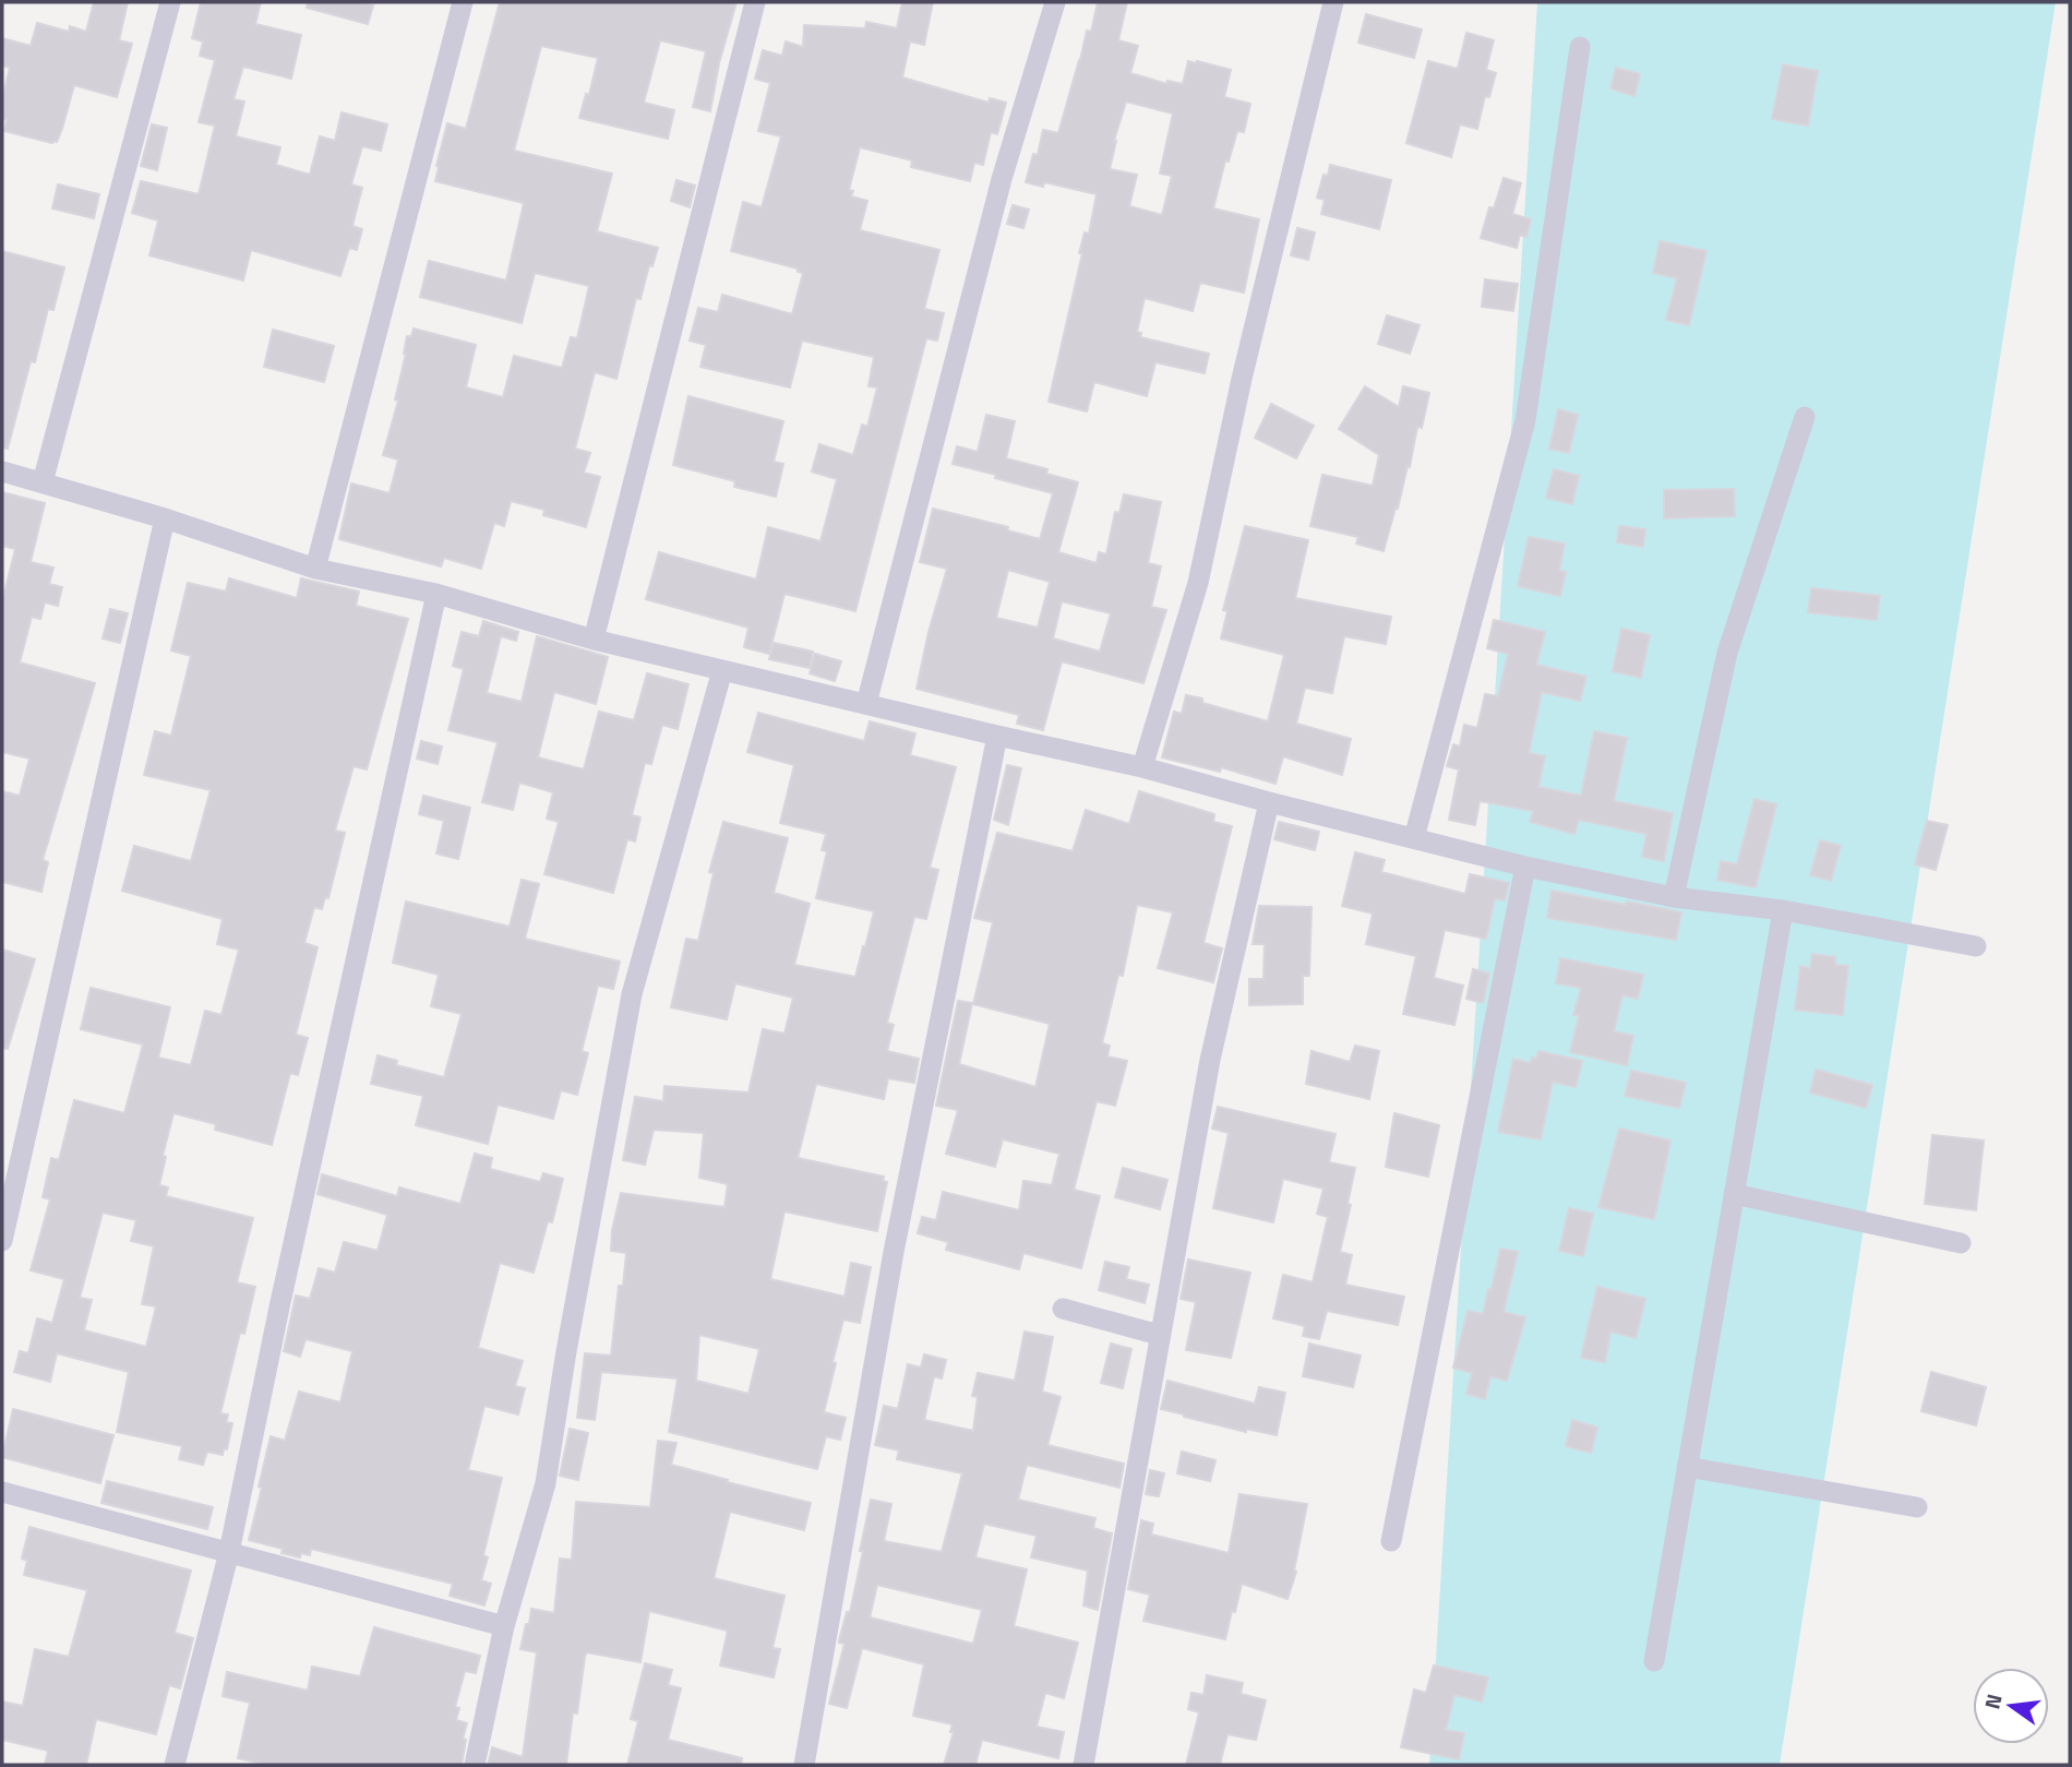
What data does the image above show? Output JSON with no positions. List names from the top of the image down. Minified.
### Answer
{"north":"left"}
